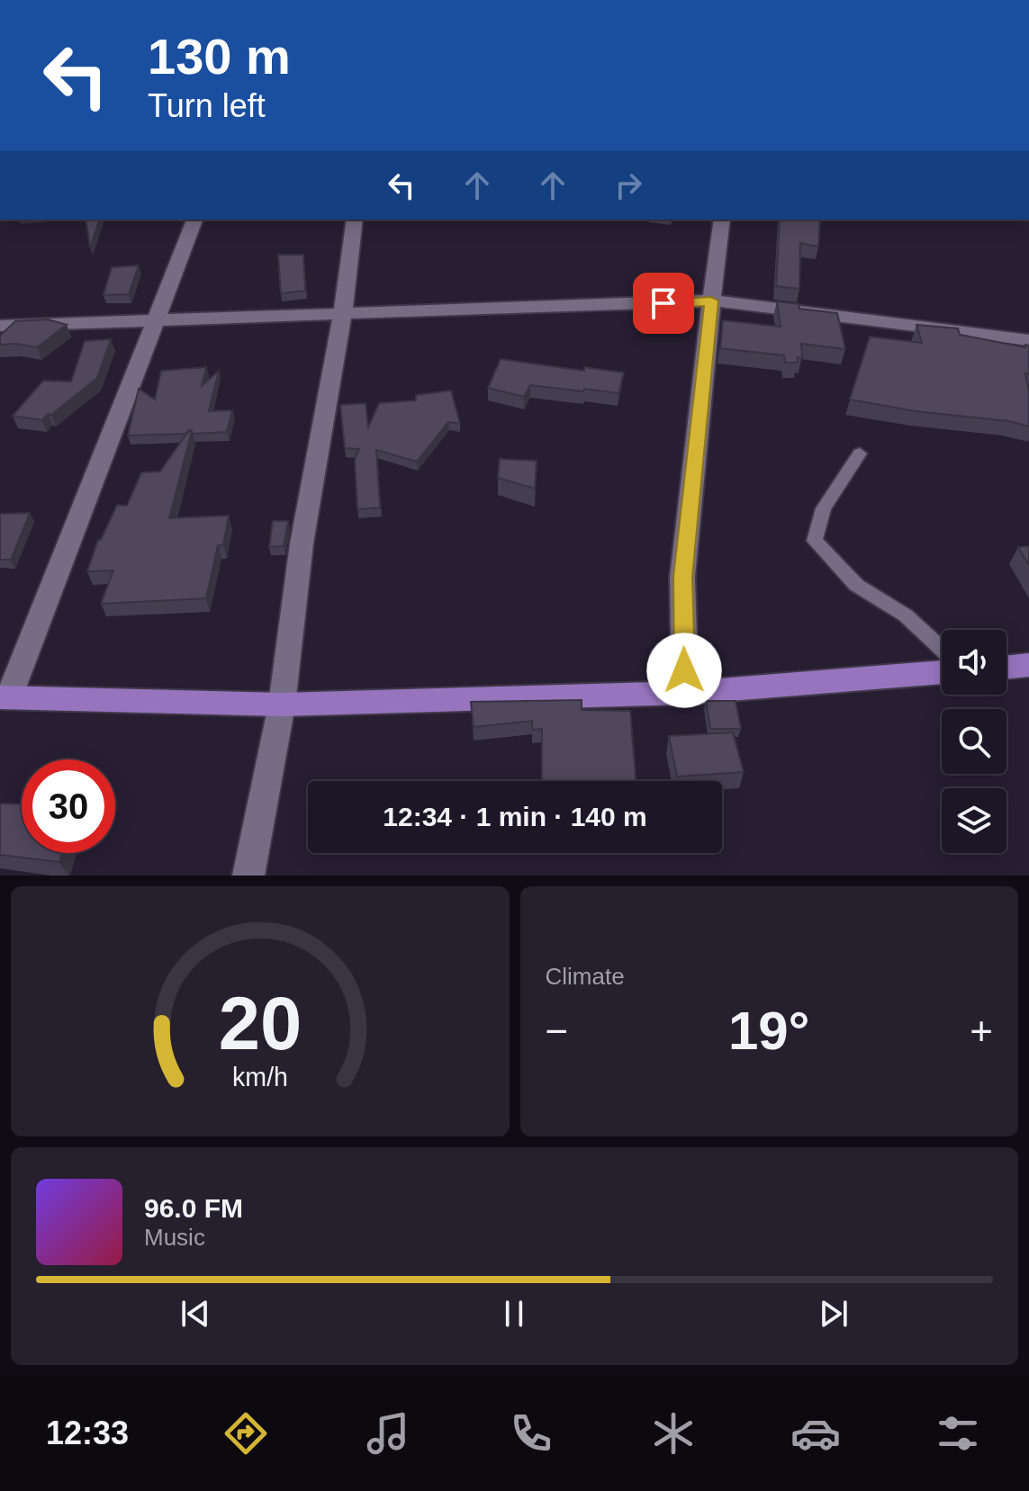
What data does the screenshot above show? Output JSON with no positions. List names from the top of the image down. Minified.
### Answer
{"page":{"turn":["130 m","Turn left"],"limit":"30","trip":"12:34 · 1 min · 140 m","tile":"Climate","heat":["−","19°","+"],"song":["96.0 FM","Music"],"tabs":"12:33","gauge":["20","km/h"]}}
